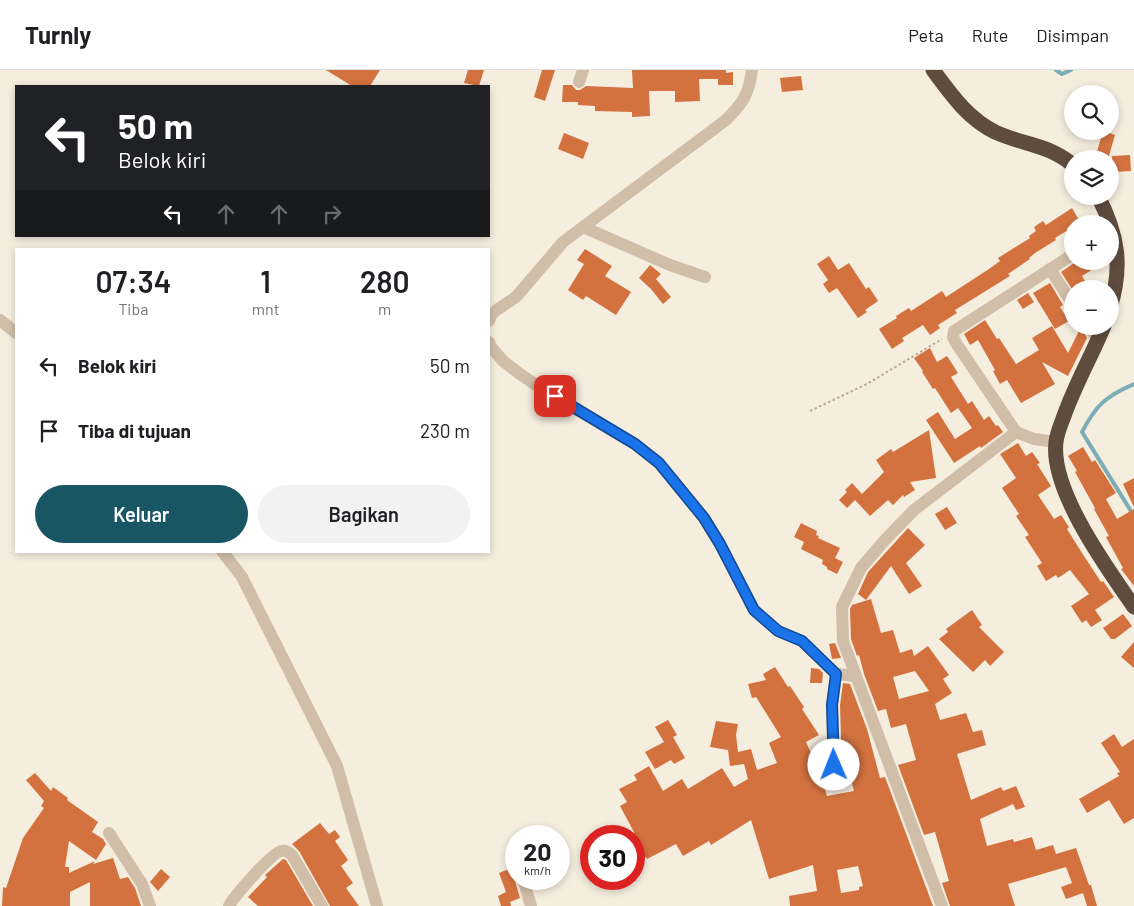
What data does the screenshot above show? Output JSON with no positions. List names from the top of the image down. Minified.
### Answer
{"page":{"header":"Turnly","nav":["Peta","Rute","Disimpan"],"map_buttons":["+","−"],"turn":["50 m","Belok kiri"],"eta":["07:34","Tiba","1","mnt","280","m"],"list":[{"name":"Belok kiri","value":"50 m"},{"name":"Tiba di tujuan","value":"230 m"}],"buttons":["Keluar","Bagikan"],"speed":"20 km/h","limit":"30"}}
